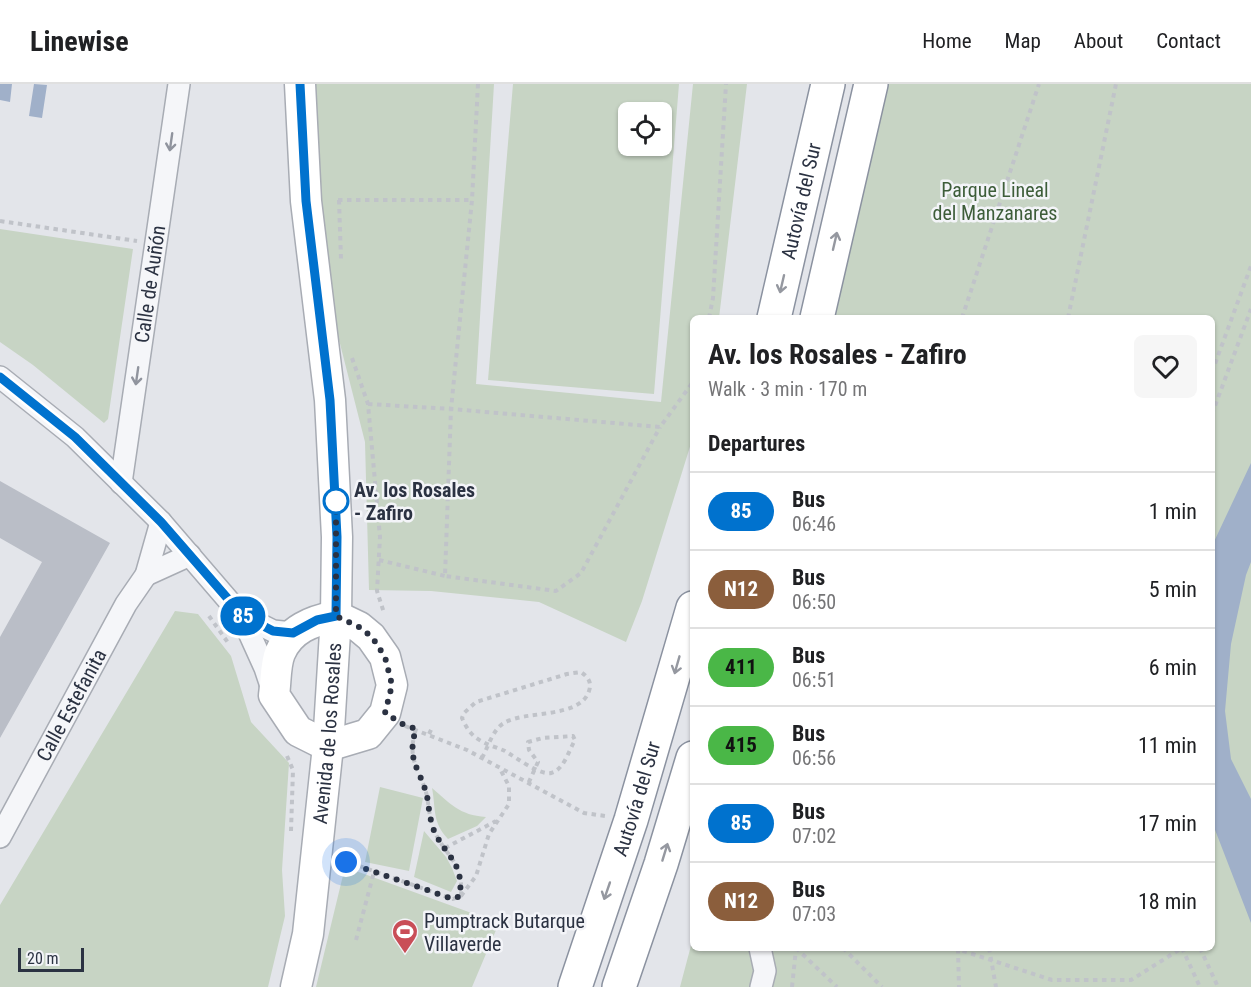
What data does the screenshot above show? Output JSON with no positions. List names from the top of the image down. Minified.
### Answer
{"streets":{"highway":["Autovía del Sur"],"street":["Calle de Auñón","Calle Estefanita","Avenida de los Rosales"]},"one_way":["Calle de Auñón"],"parks":["Parque Lineal del Manzanares"],"places":{"other":["Av. los Rosales - Zafiro"],"sports":["Pumptrack Butarque Villaverde"]},"lines":["bus line 85"],"scale_bar":"20 m","page":{"header":"Linewise","nav":["Home","Map","About","Contact"],"on_map":"85","heading":[["Av. los Rosales - Zafiro","Walk · 3 min · 170 m"],"Departures"],"list":[{"mark":"85","name":"Bus","note":"06:46","value":"1 min"},{"mark":"N12","name":"Bus","note":"06:50","value":"5 min"},{"mark":"411","name":"Bus","note":"06:51","value":"6 min"},{"mark":"415","name":"Bus","note":"06:56","value":"11 min"},{"mark":"85","name":"Bus","note":"07:02","value":"17 min"},{"mark":"N12","name":"Bus","note":"07:03","value":"18 min"}],"scale":"20 m"}}
